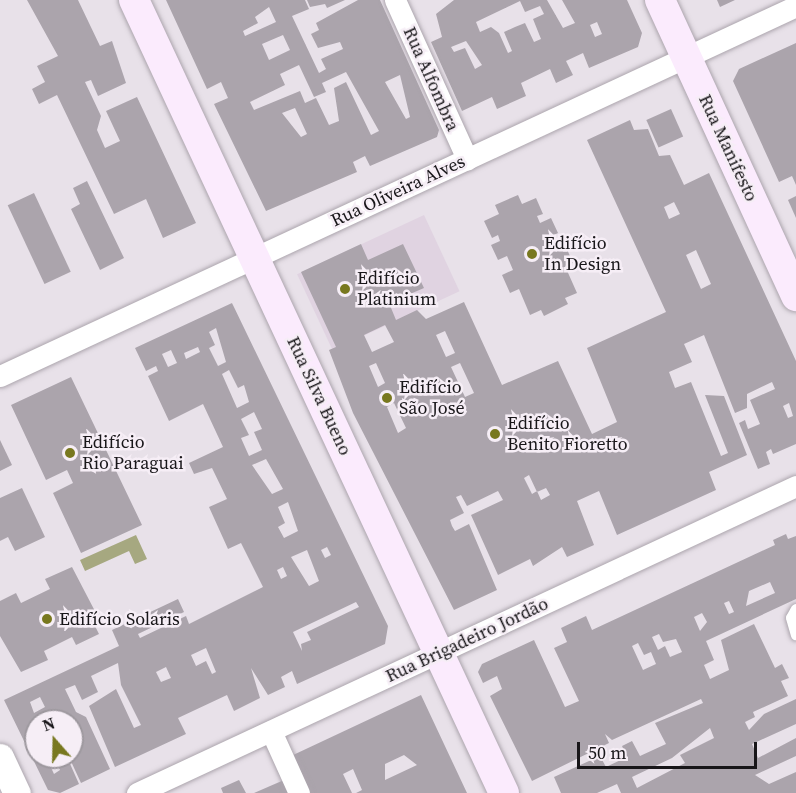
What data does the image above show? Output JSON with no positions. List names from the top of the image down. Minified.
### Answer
{"streets":{"main road":["Rua Manifesto","Rua Silva Bueno"],"street":["Rua Alfombra","Rua Oliveira Alves","Rua Brigadeiro Jordão"]},"crossings":[["Rua Alfombra","Rua Oliveira Alves"],["Rua Manifesto","Rua Oliveira Alves"],["Rua Oliveira Alves","Rua Silva Bueno"],["Rua Silva Bueno","Rua Brigadeiro Jordão"]],"places":["Edifício In Design","Edifício Platinium","Edifício São José","Edifício Benito Fioretto","Edifício Rio Paraguai","Edifício Solaris"],"scale_bar":"50 m","north":"top"}
